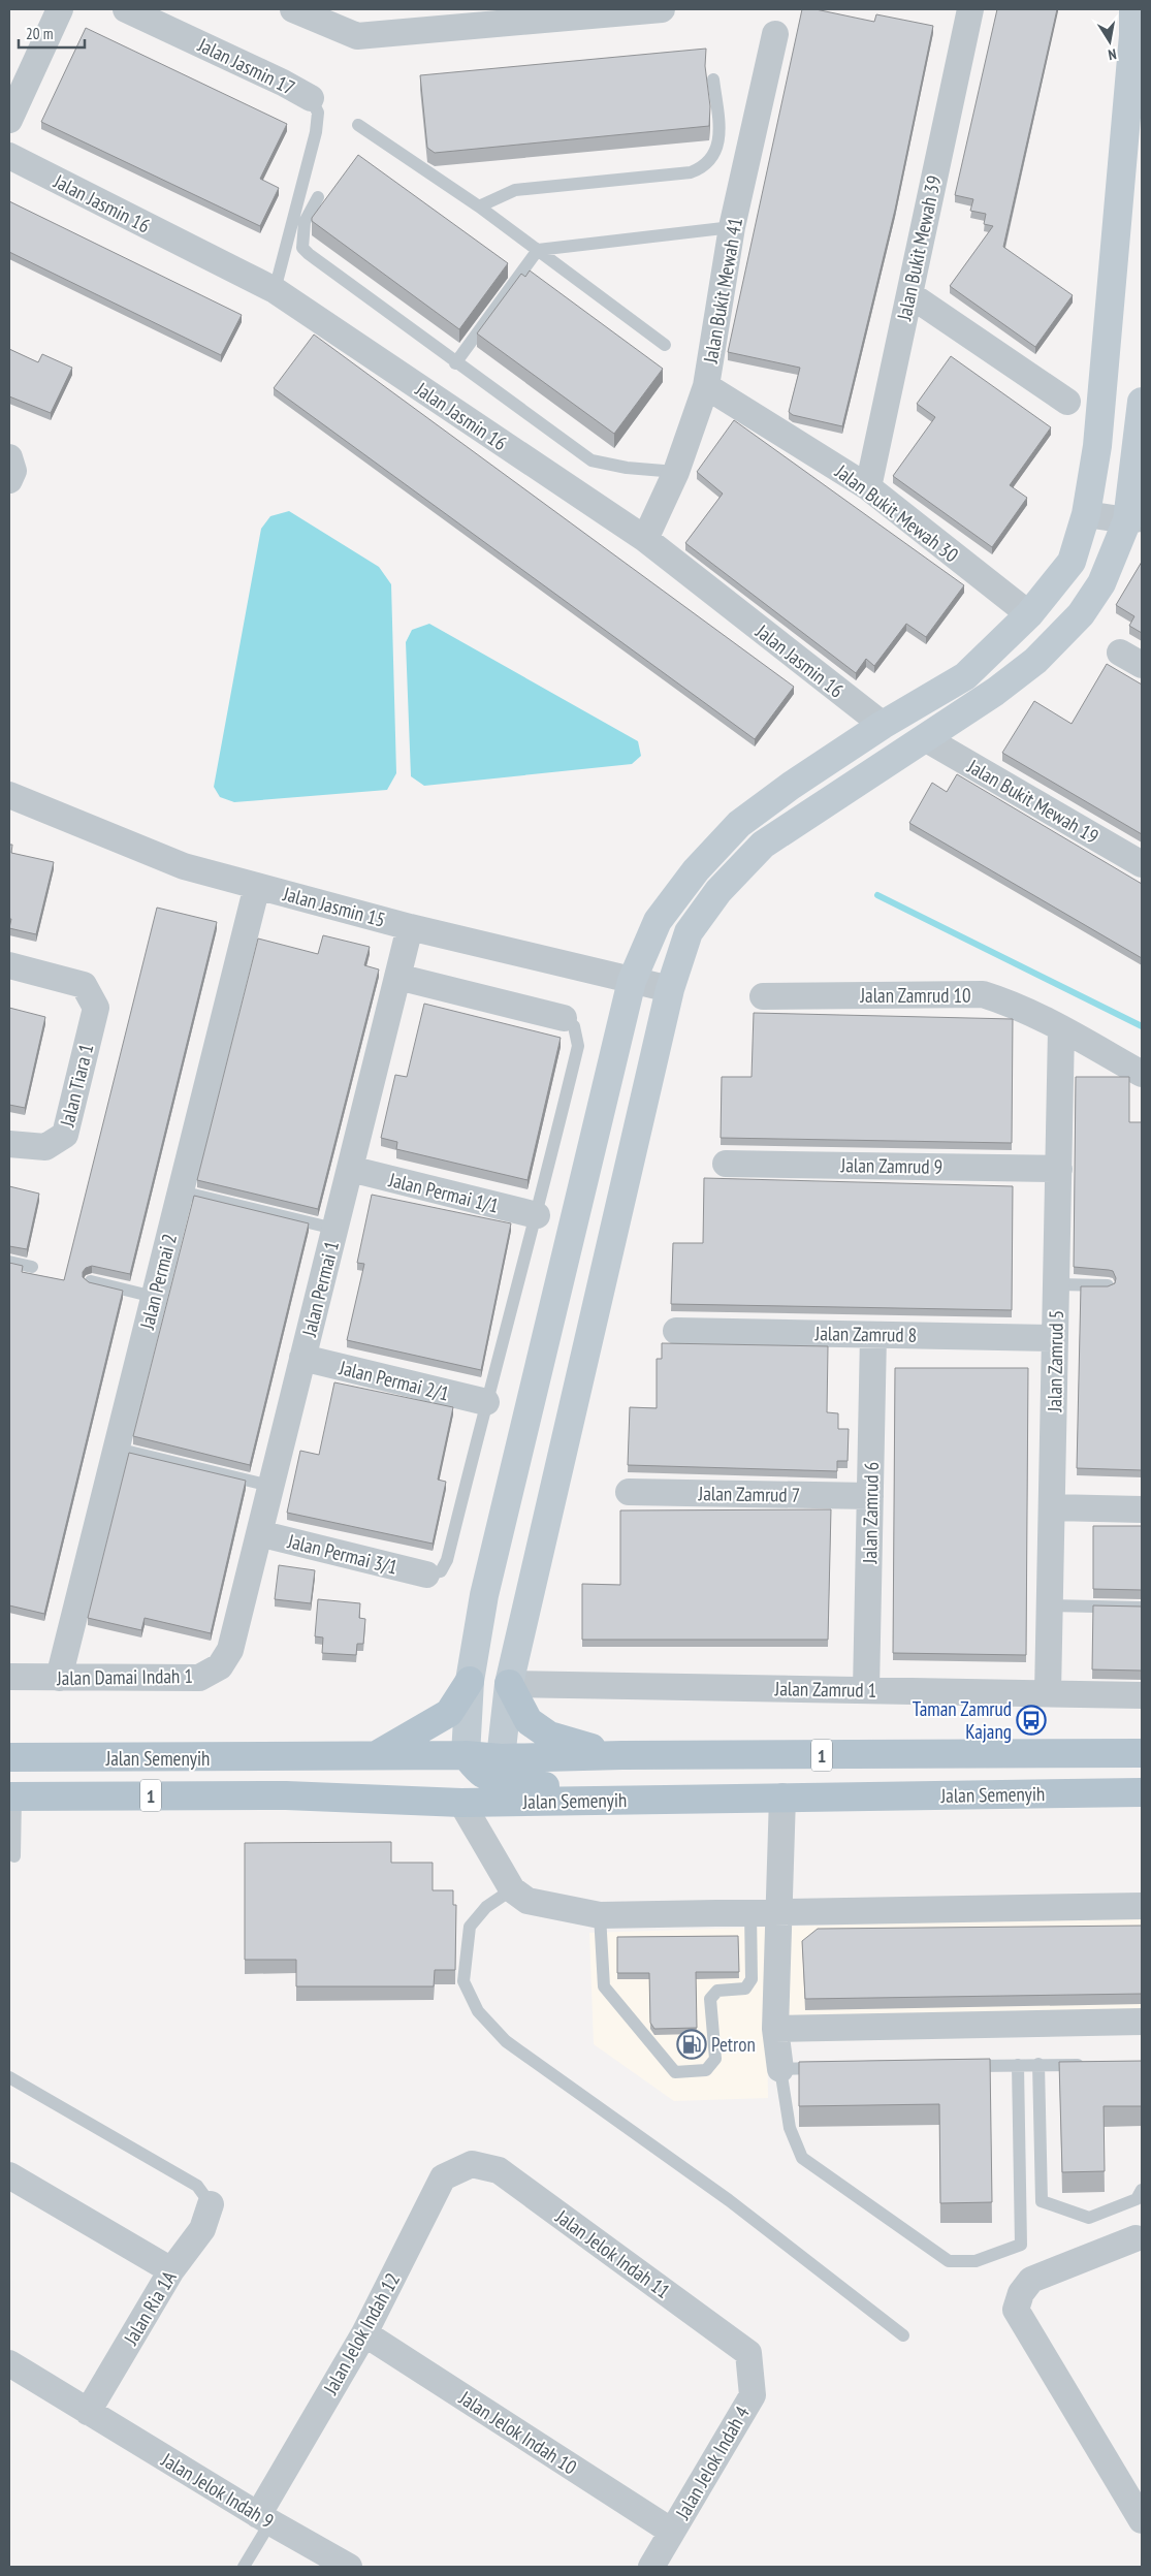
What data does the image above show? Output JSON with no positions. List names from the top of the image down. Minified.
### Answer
{"streets":{"main road":["1","Jalan Semenyih"],"street":["Jalan Jasmin 17","Jalan Jasmin 16","Jalan Bukit Mewah 39","Jalan Bukit Mewah 41","Jalan Bukit Mewah 30","Jalan Bukit Mewah 19","Jalan Jasmin 15","Jalan Zamrud 10","Jalan Tiara 1","Jalan Zamrud 9","Jalan Permai 1/1","Jalan Permai 2","Jalan Permai 1","Jalan Zamrud 8","Jalan Zamrud 5","Jalan Permai 2/1","Jalan Zamrud 7","Jalan Zamrud 6","Jalan Permai 3/1","Jalan Damai Indah 1","Jalan Zamrud 1","Jalan Jelok Indah 11","Jalan Ria 1A","Jalan Jelok Indah 12","Jalan Jelok Indah 10","Jalan Jelok Indah 4","Jalan Jelok Indah 9"]},"crossings":[["Jalan Jasmin 16","Jalan Bukit Mewah 41"],["Jalan Bukit Mewah 39","Jalan Bukit Mewah 30"],["Jalan Bukit Mewah 41","Jalan Bukit Mewah 30"],["Jalan Jasmin 15","Jalan Permai 2"],["Jalan Jasmin 15","Jalan Permai 1"],["Jalan Zamrud 10","Jalan Zamrud 5"],["Jalan Zamrud 9","Jalan Zamrud 5"],["Jalan Permai 1/1","Jalan Permai 1"],["Jalan Permai 2","Jalan Damai Indah 1"],["Jalan Permai 1","Jalan Permai 2/1"],["Jalan Permai 1","Jalan Permai 3/1"],["Jalan Permai 1","Jalan Damai Indah 1"],["Jalan Zamrud 8","Jalan Zamrud 5"],["Jalan Zamrud 8","Jalan Zamrud 6"],["Jalan Zamrud 5","Jalan Zamrud 1"],["Jalan Zamrud 7","Jalan Zamrud 6"],["Jalan Zamrud 6","Jalan Zamrud 1"],["Jalan Jelok Indah 11","Jalan Jelok Indah 12"],["Jalan Jelok Indah 11","Jalan Jelok Indah 4"],["Jalan Ria 1A","Jalan Jelok Indah 9"],["Jalan Jelok Indah 12","Jalan Jelok Indah 10"],["Jalan Jelok Indah 12","Jalan Jelok Indah 9"],["Jalan Jelok Indah 10","Jalan Jelok Indah 4"]],"places":{"bus stop":["Taman Zamrud Kajang"],"fuel station":["Petron"]},"scale_bar":"20 m","north":"bottom"}
